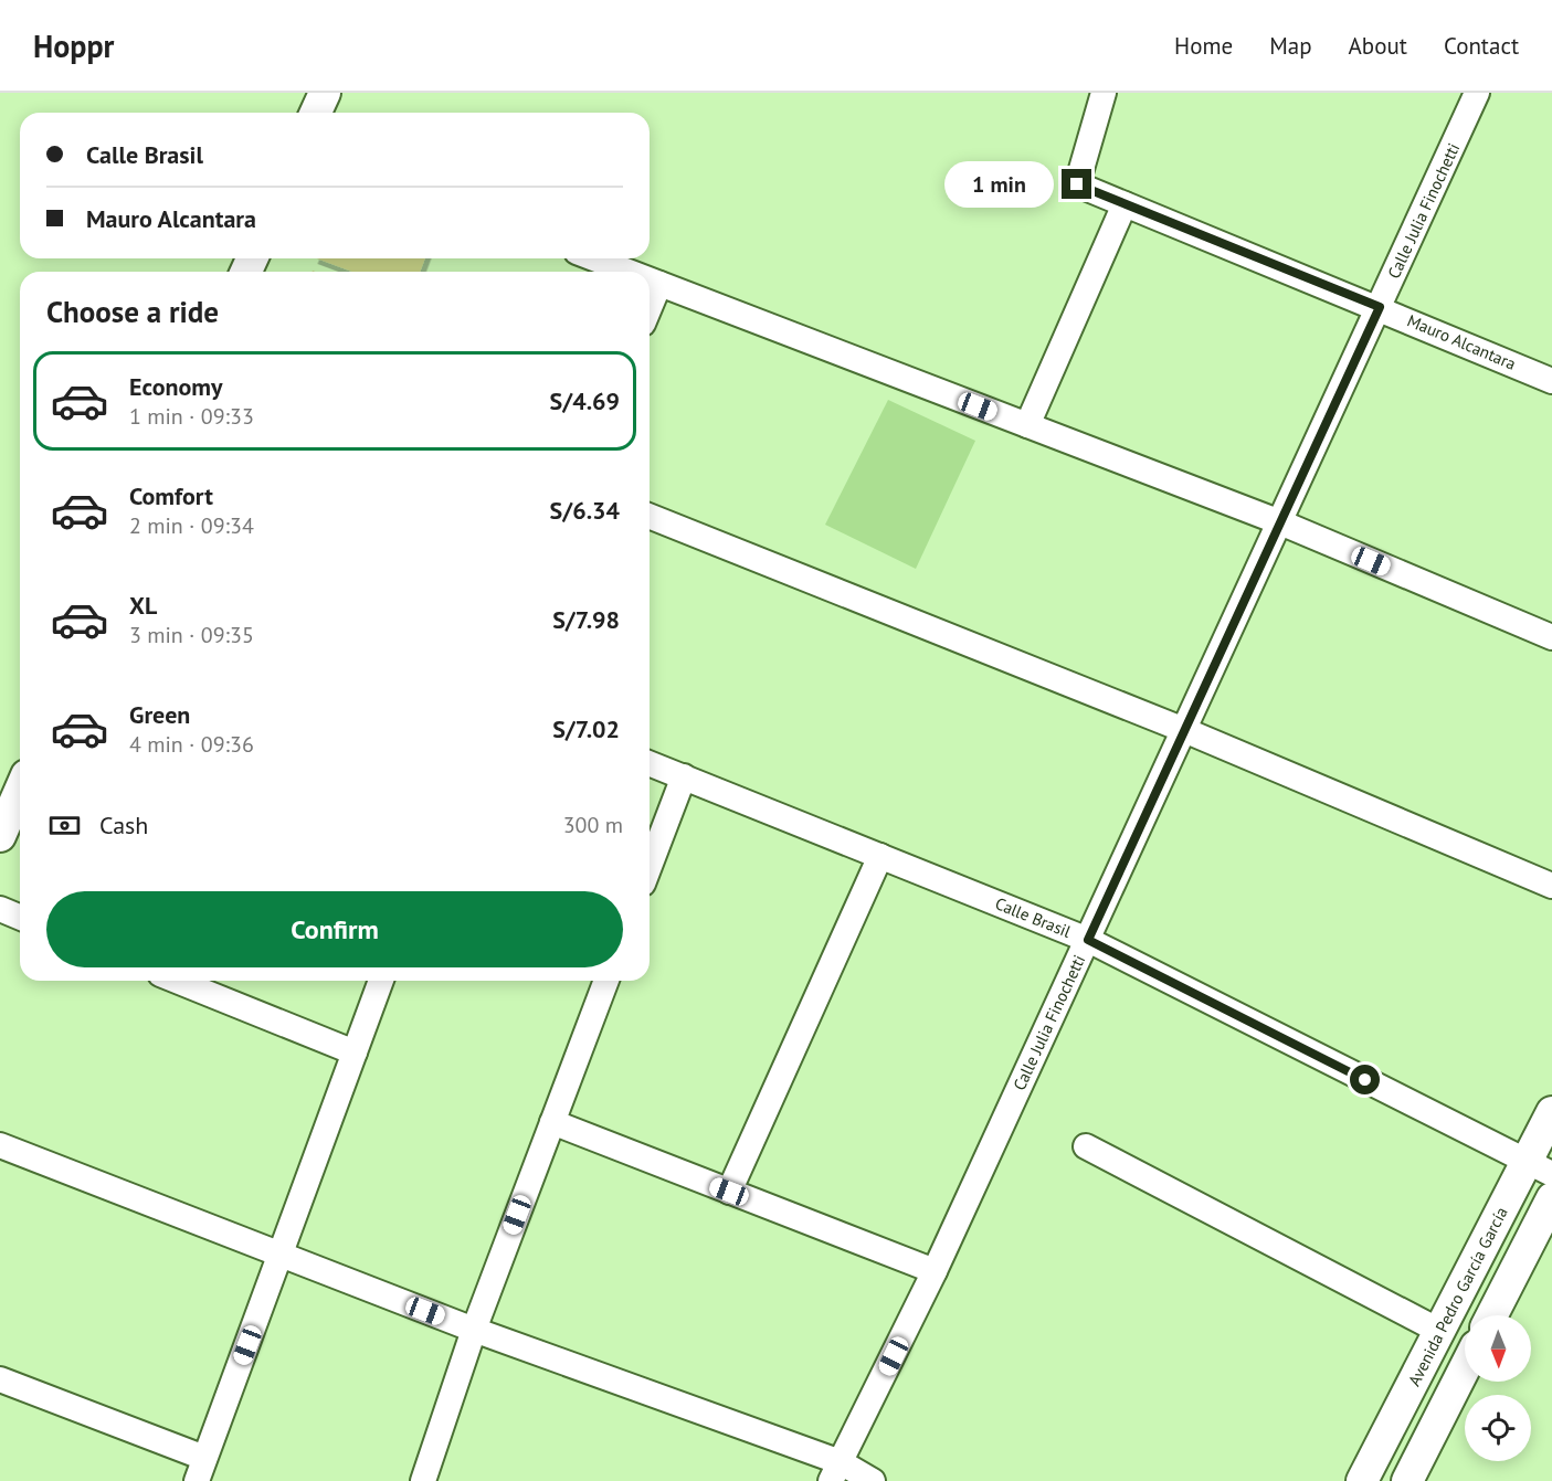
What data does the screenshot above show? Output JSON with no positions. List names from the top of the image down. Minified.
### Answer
{"streets":{"street":["Calle Julia Finochetti","Mauro Alcantara","Calle Brasil","Avenida Pedro García García"]},"crossings":[["Calle Julia Finochetti","Mauro Alcantara"],["Calle Julia Finochetti","Calle Brasil"],["Calle Brasil","Avenida Pedro García García"]],"north":"bottom","page":{"header":"Hoppr","nav":["Home","Map","About","Contact"],"banner":["Calle Brasil","Mauro Alcantara"],"bubble":"1 min","heading":"Choose a ride","list":[{"name":"Economy","note":"1 min · 09:33","value":"S/4.69"},{"name":"Comfort","note":"2 min · 09:34","value":"S/6.34"},{"name":"XL","note":"3 min · 09:35","value":"S/7.98"},{"name":"Green","note":"4 min · 09:36","value":"S/7.02"}],"pay":["Cash","300 m"],"buttons":"Confirm"}}
